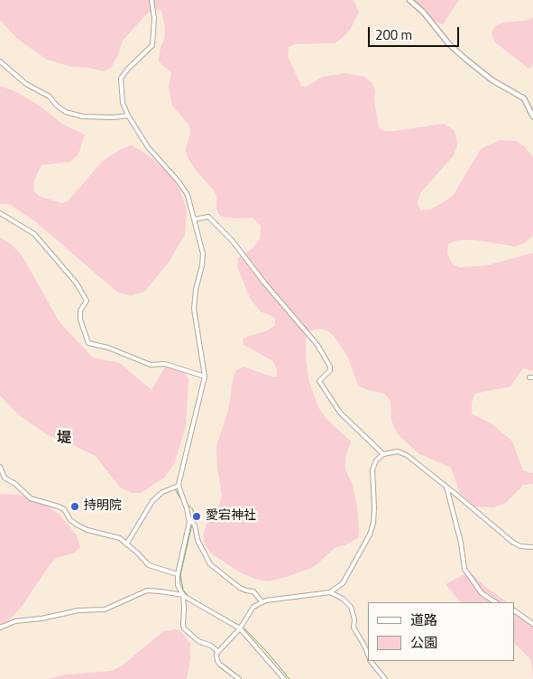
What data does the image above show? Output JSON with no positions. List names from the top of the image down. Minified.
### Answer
{"districts":["堤"],"places":["持明院","愛宕神社"],"legend":["道路","公園"],"scale_bar":"200 m"}
